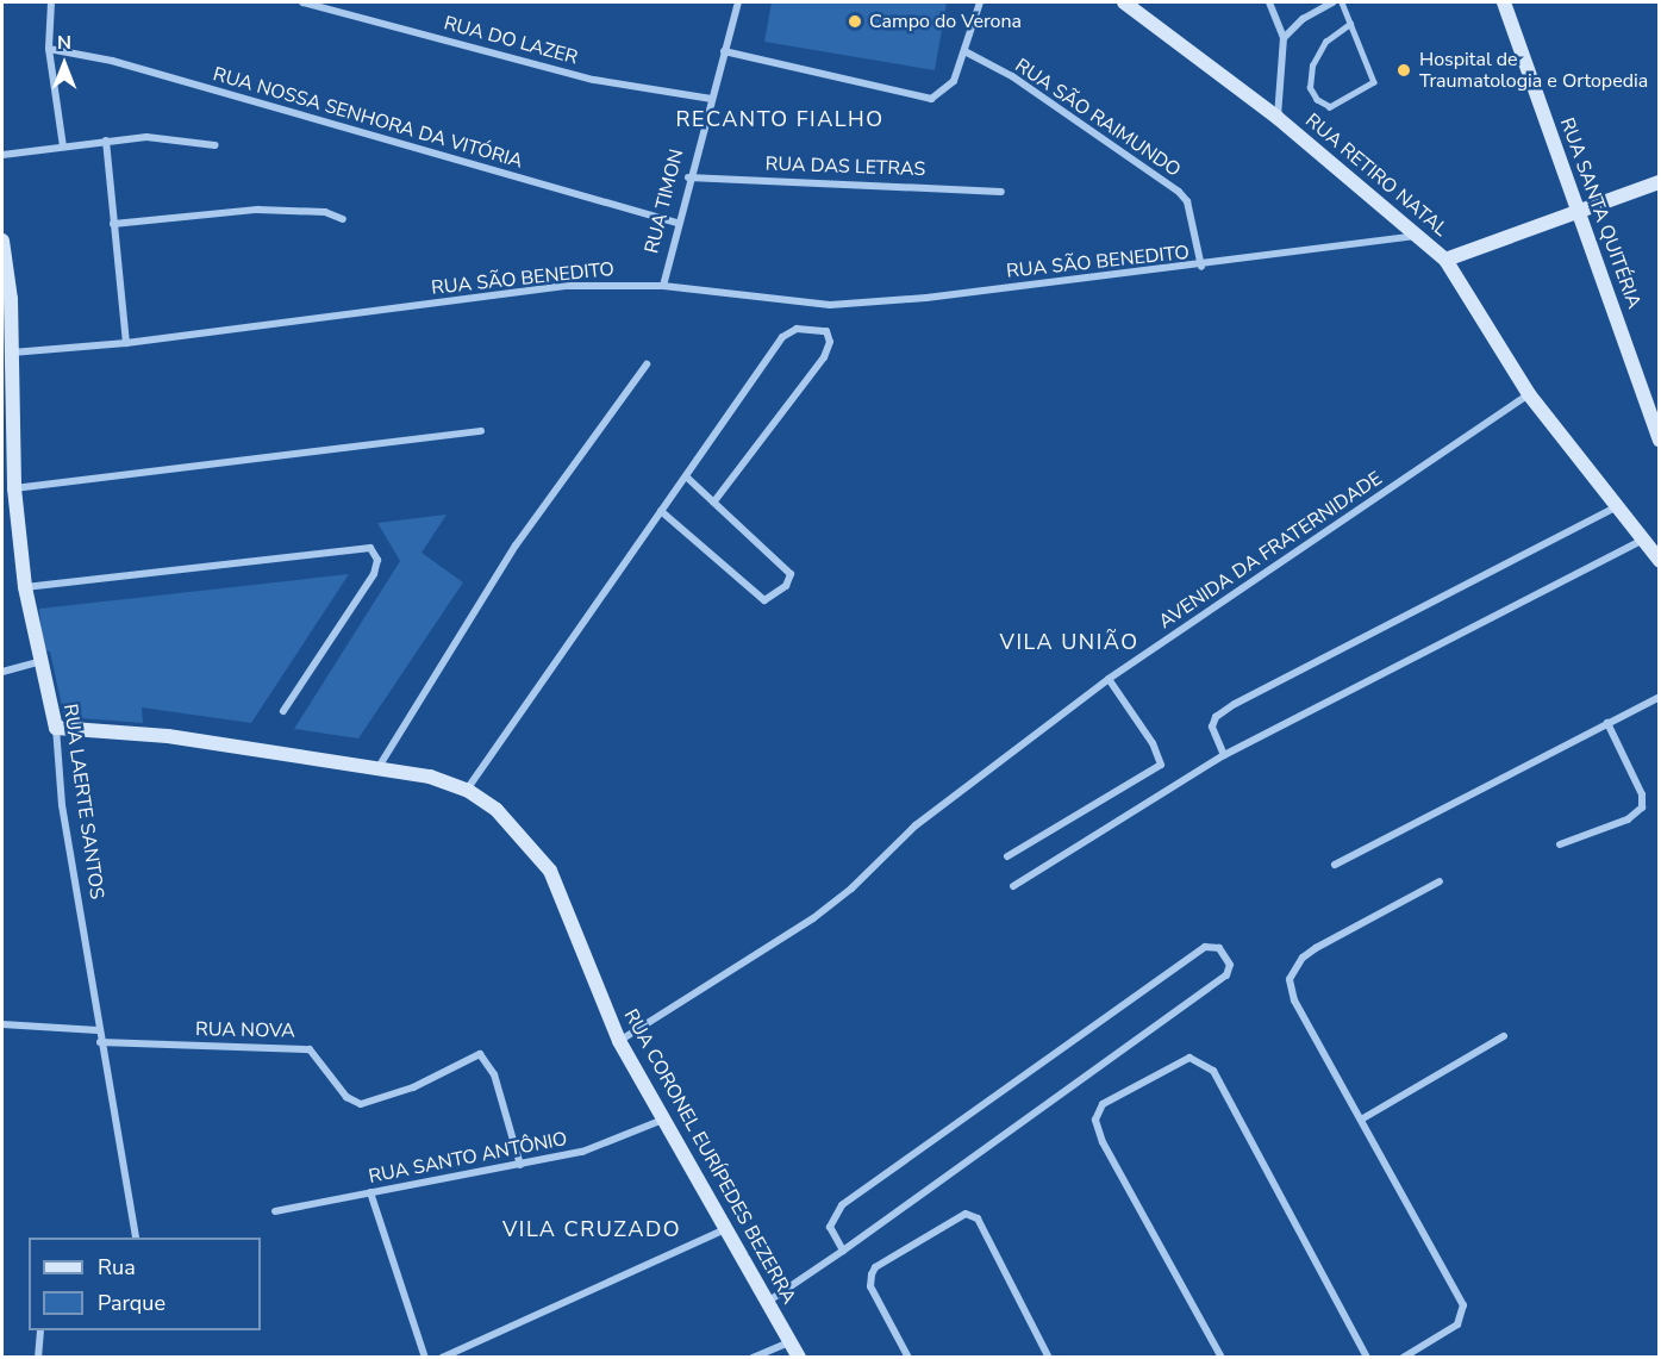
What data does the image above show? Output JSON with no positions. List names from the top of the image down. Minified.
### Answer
{"streets":{"street":["RUA DO LAZER","RUA NOSSA SENHORA DA VITÓRIA","RUA SÃO RAIMUNDO","RUA DAS LETRAS","RUA RETIRO NATAL","RUA TIMON","RUA SANTA QUITÉRIA","RUA SÃO BENEDITO","AVENIDA DA FRATERNIDADE","RUA LAERTE SANTOS","RUA NOVA","RUA CORONEL EURÍPEDES BEZERRA","RUA SANTO ANTÔNIO"]},"crossings":[["RUA DO LAZER","RUA TIMON"],["RUA NOSSA SENHORA DA VITÓRIA","RUA TIMON"],["RUA SÃO RAIMUNDO","RUA SÃO BENEDITO"],["RUA DAS LETRAS","RUA TIMON"],["RUA RETIRO NATAL","RUA SÃO BENEDITO"],["RUA RETIRO NATAL","AVENIDA DA FRATERNIDADE"],["RUA TIMON","RUA SÃO BENEDITO"],["RUA SÃO BENEDITO","RUA LAERTE SANTOS"],["AVENIDA DA FRATERNIDADE","RUA CORONEL EURÍPEDES BEZERRA"],["RUA LAERTE SANTOS","RUA NOVA"],["RUA LAERTE SANTOS","RUA CORONEL EURÍPEDES BEZERRA"],["RUA NOVA","RUA SANTO ANTÔNIO"],["RUA CORONEL EURÍPEDES BEZERRA","RUA SANTO ANTÔNIO"]],"districts":["RECANTO FIALHO","VILA UNIÃO","VILA CRUZADO"],"places":["Campo do Verona","Hospital de Traumatologia e Ortopedia"],"legend":["Rua","Parque"],"north":"top"}
